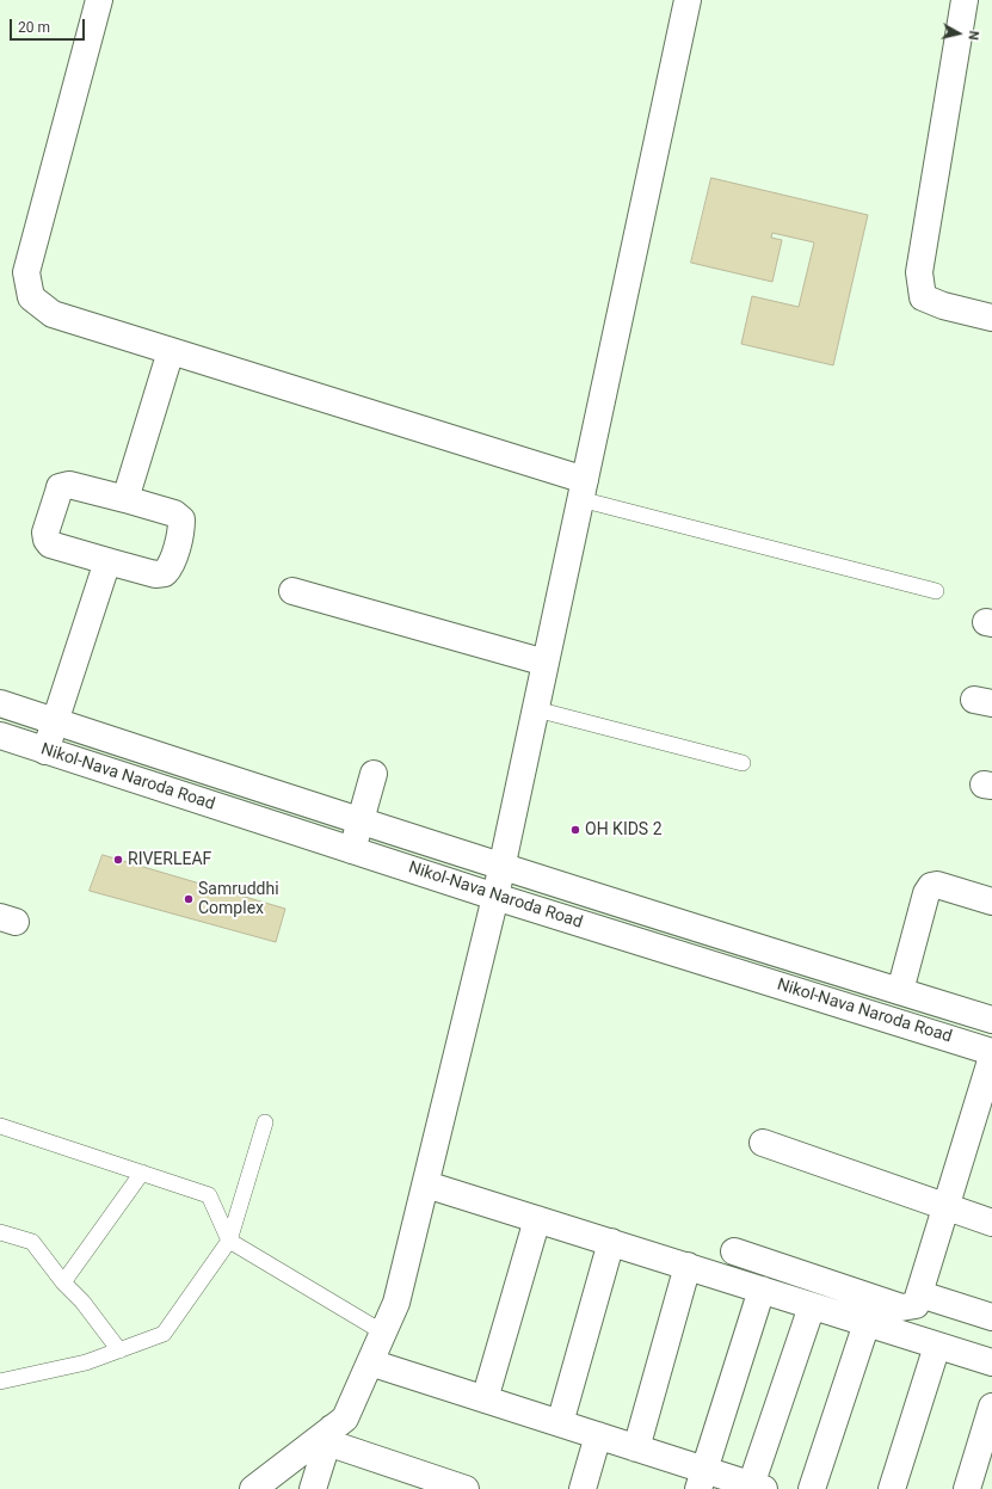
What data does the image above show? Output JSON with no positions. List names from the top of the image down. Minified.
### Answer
{"streets":{"street":["Nikol-Nava Naroda Road"]},"places":["OH KIDS 2","RIVERLEAF","Samruddhi Complex"],"scale_bar":"20 m","north":"right"}
